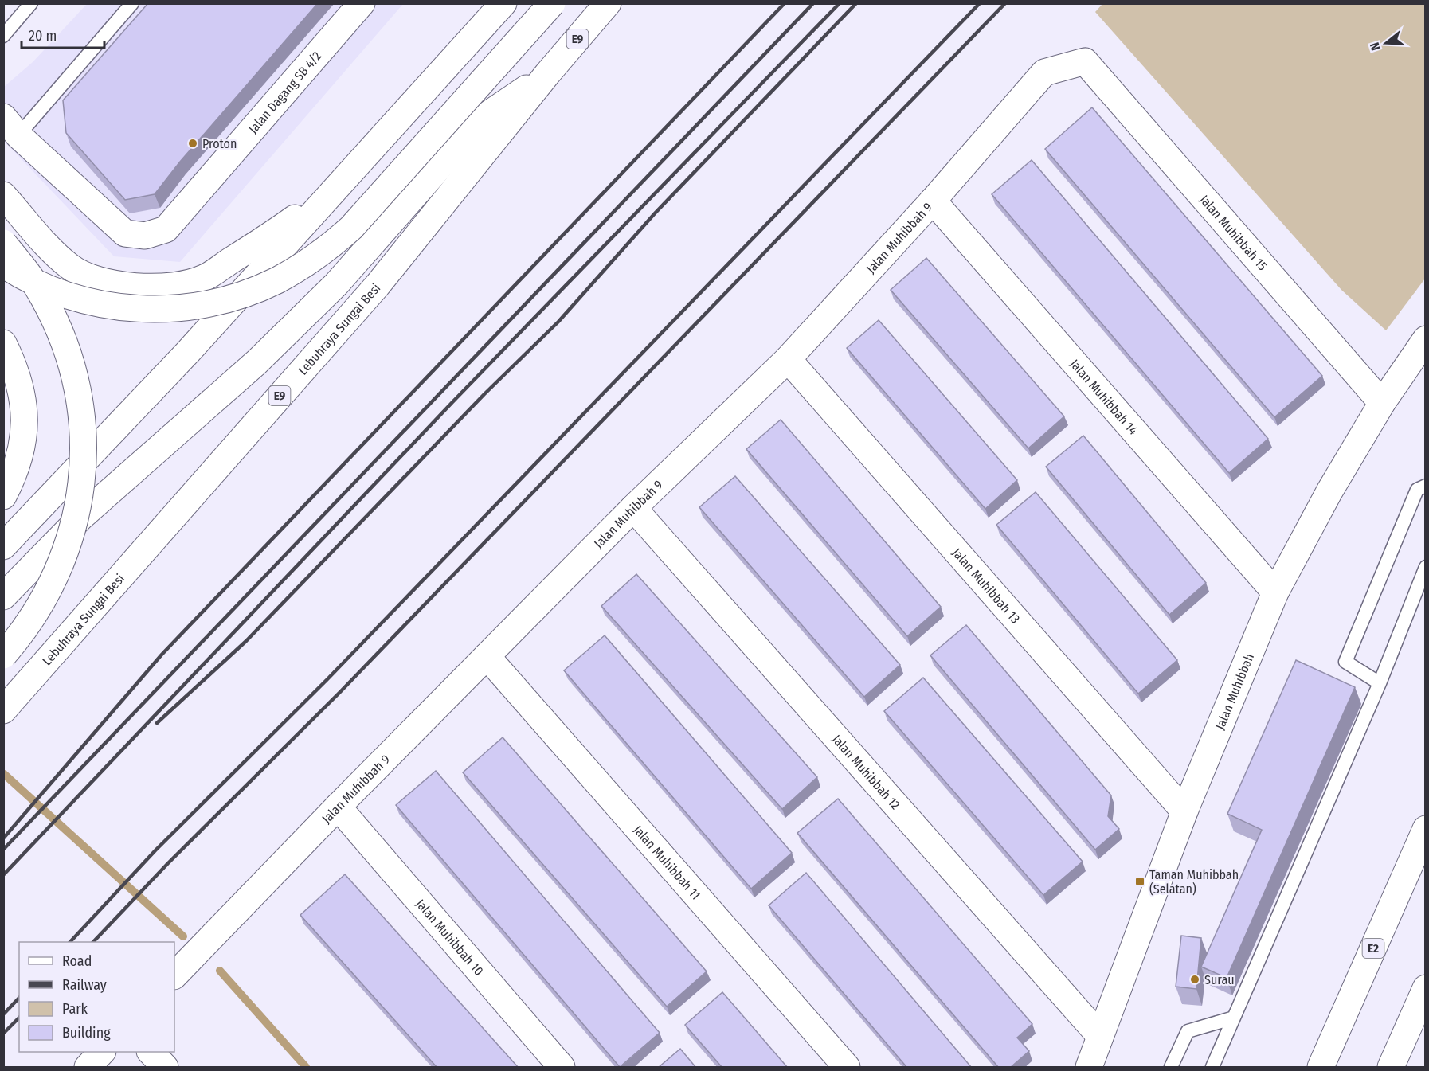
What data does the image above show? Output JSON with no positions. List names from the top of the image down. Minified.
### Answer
{"streets":{"main road":["E9","Jalan Dagang SB 4/2","Jalan Muhibbah 15","Jalan Muhibbah 9","Lebuhraya Sungai Besi","Jalan Muhibbah 14","Jalan Muhibbah 13","Jalan Muhibbah","Jalan Muhibbah 12","Jalan Muhibbah 11","Jalan Muhibbah 10","E2"]},"crossings":[["Jalan Muhibbah 15","Jalan Muhibbah 9"],["Jalan Muhibbah 15","Jalan Muhibbah"],["Jalan Muhibbah 9","Jalan Muhibbah 14"],["Jalan Muhibbah 9","Jalan Muhibbah 13"],["Jalan Muhibbah 9","Jalan Muhibbah 12"],["Jalan Muhibbah 9","Jalan Muhibbah 11"],["Jalan Muhibbah 9","Jalan Muhibbah 10"],["Jalan Muhibbah 14","Jalan Muhibbah"],["Jalan Muhibbah 13","Jalan Muhibbah"],["Jalan Muhibbah","Jalan Muhibbah 12"]],"places":{"other":["Proton","Surau"],"transit":["Taman Muhibbah (Selatan)"]},"legend":["Road","Railway","Park","Building"],"scale_bar":"20 m","north":"left"}
